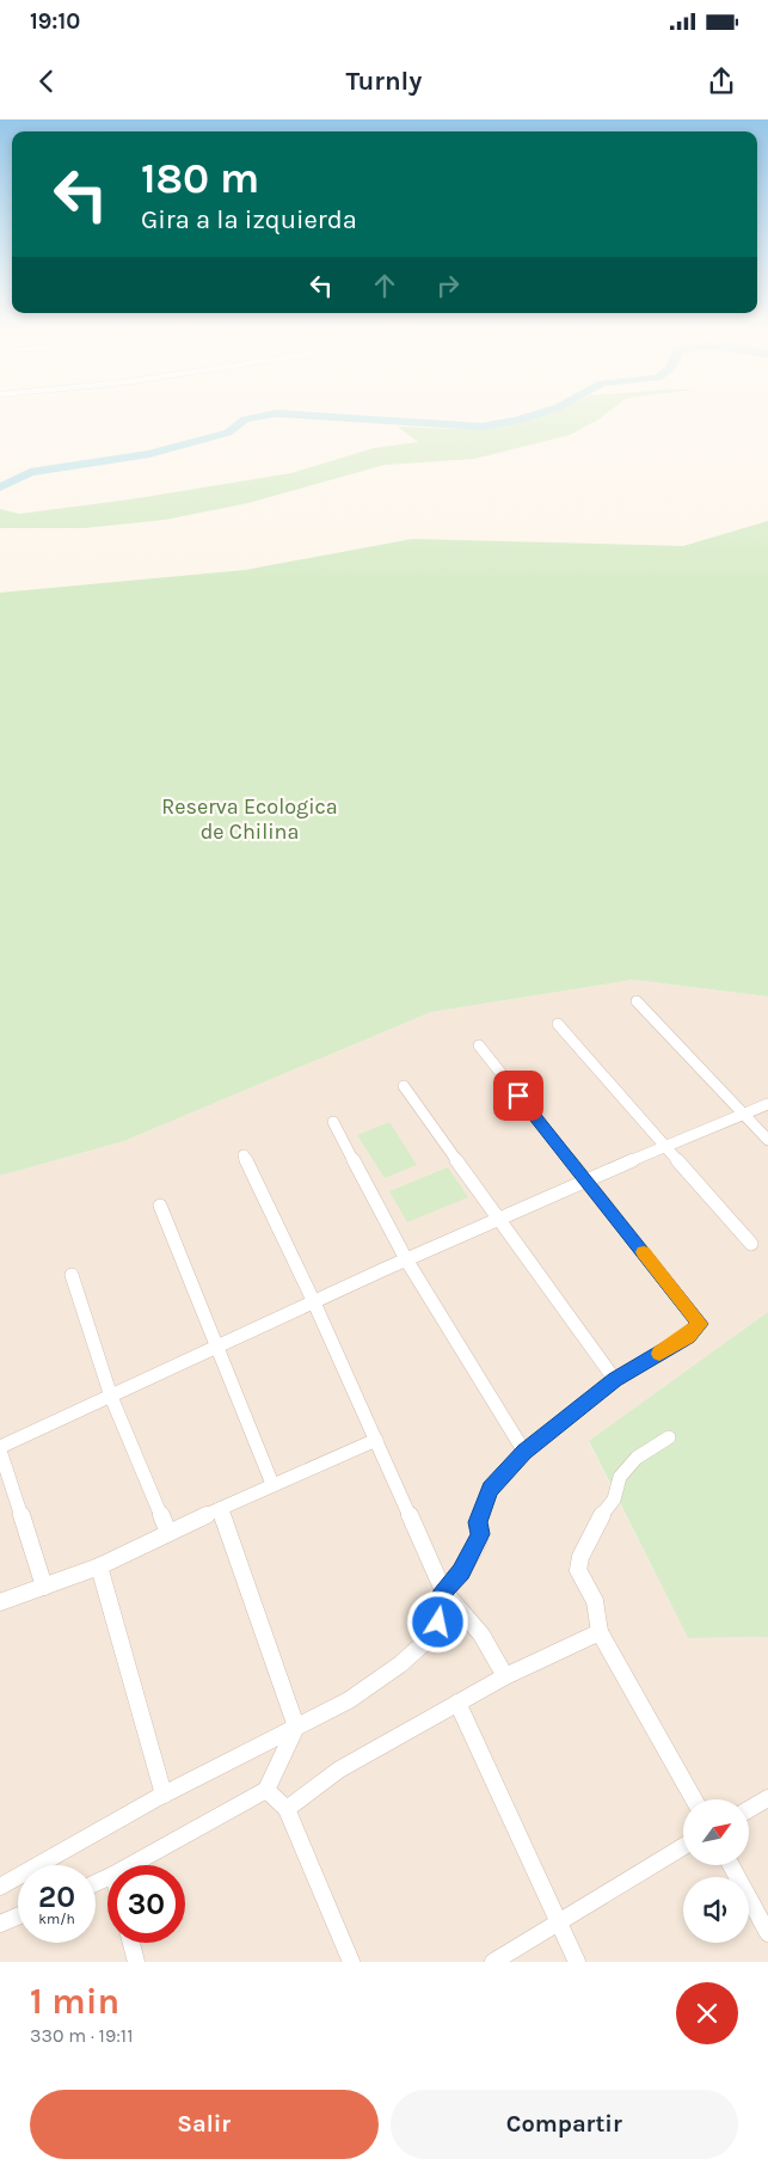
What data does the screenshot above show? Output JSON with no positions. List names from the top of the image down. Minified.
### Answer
{"parks":["Reserva Ecologica de Chilina"],"north":"top right","page":{"status":"19:10","header":"Turnly","turn":["180 m","Gira a la izquierda"],"speed":"20 km/h","limit":"30","heading":["1 min","330 m · 19:11"],"buttons":["Salir","Compartir"]}}
